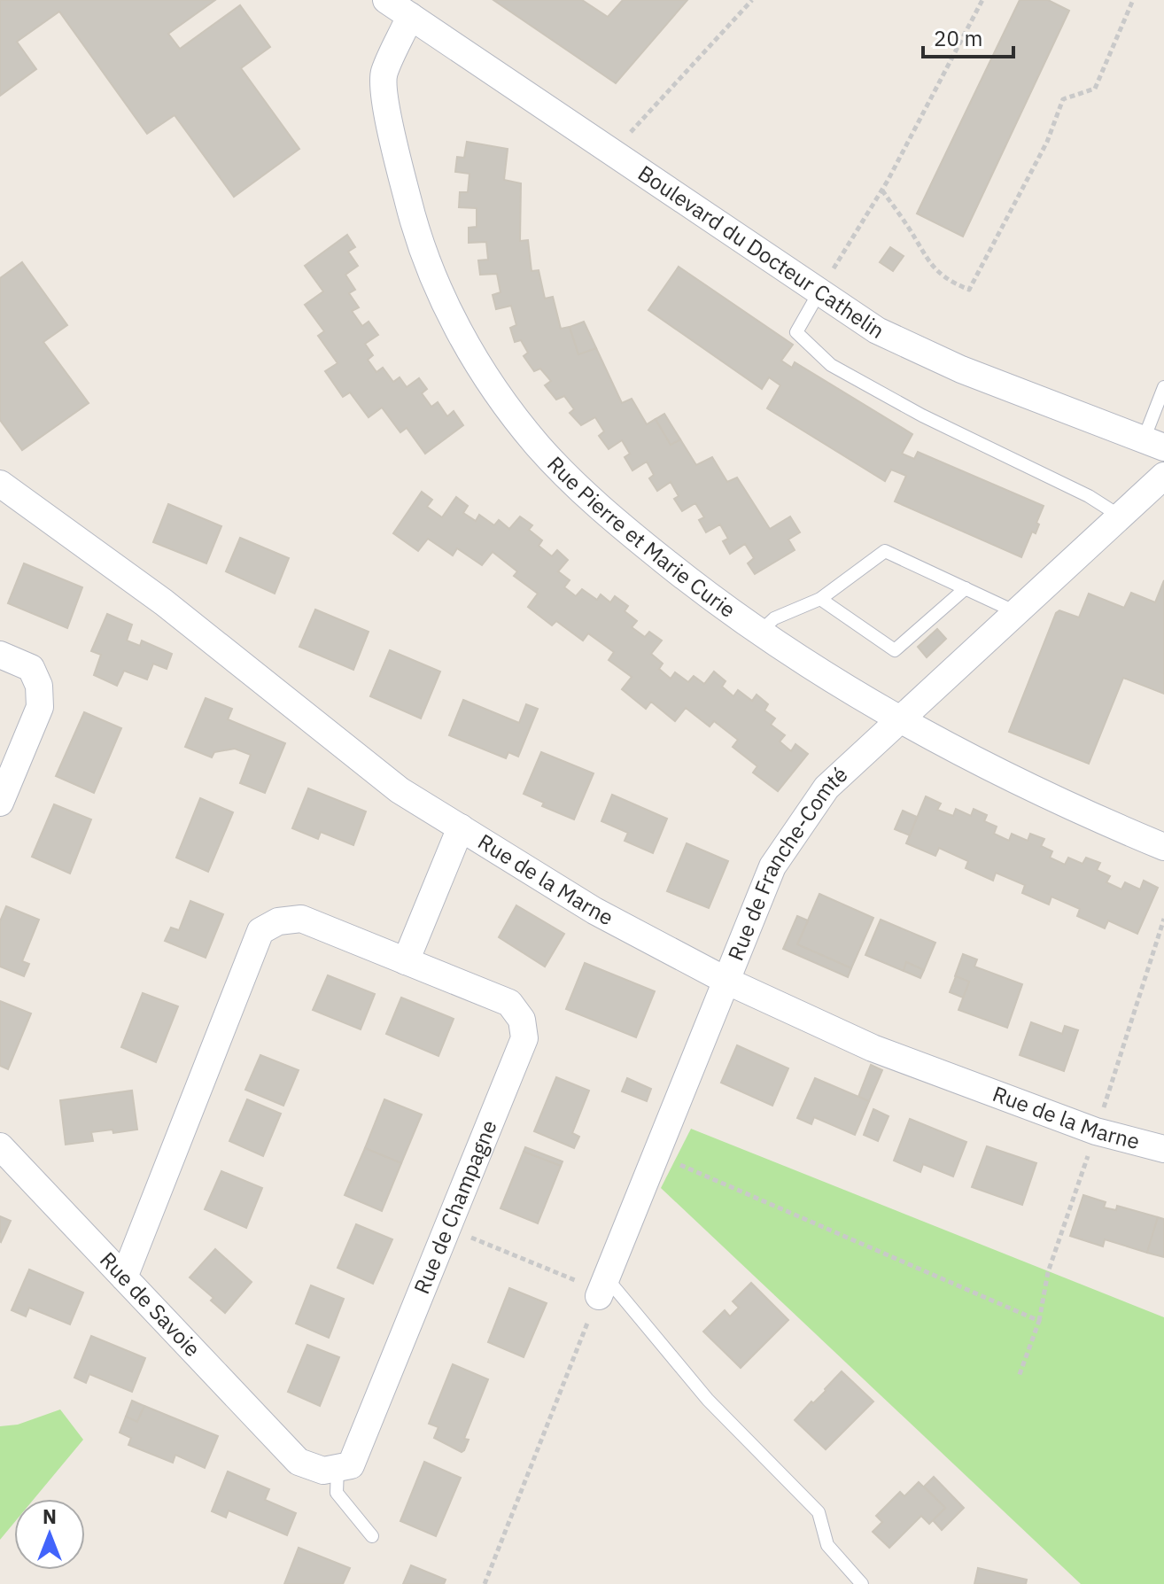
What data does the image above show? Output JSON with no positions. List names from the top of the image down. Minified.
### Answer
{"streets":{"street":["Boulevard du Docteur Cathelin","Rue Pierre et Marie Curie","Rue de Franche-Comté","Rue de la Marne","Rue de Champagne","Rue de Savoie"]},"crossings":[["Boulevard du Docteur Cathelin","Rue Pierre et Marie Curie"],["Rue Pierre et Marie Curie","Rue de Franche-Comté"],["Rue de Franche-Comté","Rue de la Marne"],["Rue de Champagne","Rue de Savoie"]],"scale_bar":"20 m","north":"top"}
